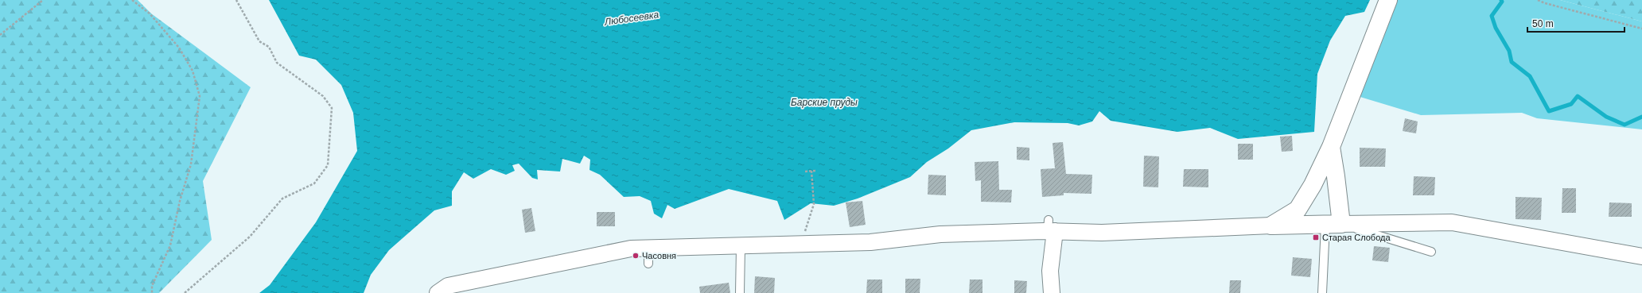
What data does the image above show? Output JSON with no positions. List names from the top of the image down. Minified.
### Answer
{"water":["Любосеевка","Барские пруды"],"places":{"transit":["Старая Слобода"],"other":["Часовня"]},"scale_bar":"50 m"}
